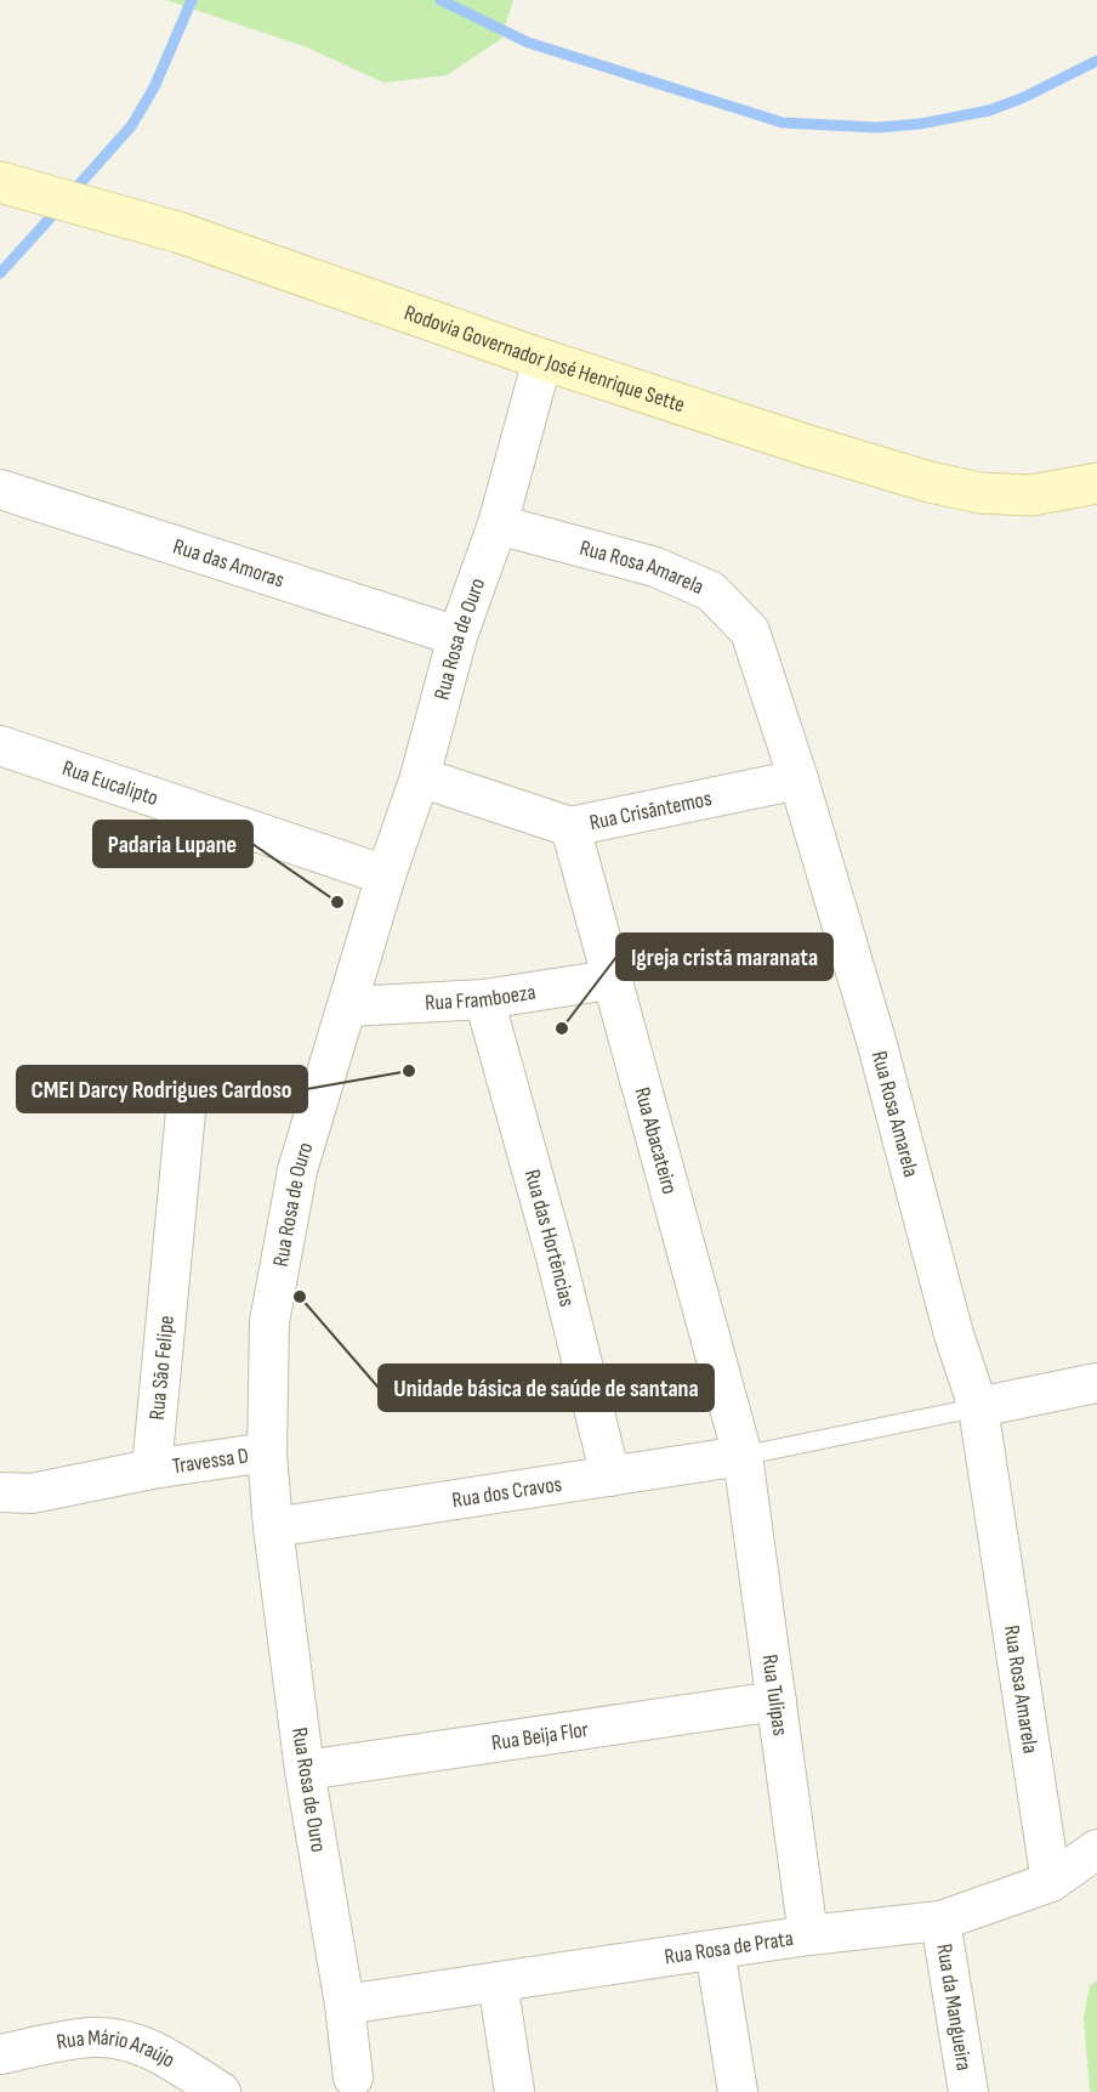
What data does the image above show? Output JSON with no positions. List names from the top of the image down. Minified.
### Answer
{"streets":{"main road":["Rodovia Governador José Henrique Sette"],"street":["Rua das Amoras","Rua Rosa Amarela","Rua Rosa de Ouro","Rua Eucalipto","Rua Crisântemos","Rua Framboeza","Rua Abacateiro","Rua das Hortências","Rua São Felipe","Travessa D","Rua dos Cravos","Rua Tulipas","Rua Beija Flor","Rua Rosa de Prata","Rua da Mangueira","Rua Mário Araújo"]},"crossings":[["Rodovia Governador José Henrique Sette","Rua Rosa de Ouro"],["Rua das Amoras","Rua Rosa de Ouro"],["Rua Rosa Amarela","Rua Rosa de Ouro"],["Rua Rosa Amarela","Rua Crisântemos"],["Rua Rosa Amarela","Rua Rosa de Prata"],["Rua Rosa de Ouro","Rua Eucalipto"],["Rua Rosa de Ouro","Rua Crisântemos"],["Rua Rosa de Ouro","Rua Framboeza"],["Rua Rosa de Ouro","Travessa D"],["Rua Rosa de Ouro","Rua dos Cravos"],["Rua Rosa de Ouro","Rua Beija Flor"],["Rua Rosa de Ouro","Rua Rosa de Prata"],["Rua Crisântemos","Rua Abacateiro"],["Rua Framboeza","Rua Abacateiro"],["Rua Framboeza","Rua das Hortências"],["Rua Abacateiro","Rua dos Cravos"],["Rua Abacateiro","Rua Tulipas"],["Rua das Hortências","Rua dos Cravos"],["Rua São Felipe","Travessa D"],["Rua dos Cravos","Rua Tulipas"],["Rua Tulipas","Rua Beija Flor"],["Rua Tulipas","Rua Rosa de Prata"],["Rua Rosa de Prata","Rua da Mangueira"]],"places":["Padaria Lupane","Igreja cristã maranata","CMEI Darcy Rodrigues Cardoso","Unidade básica de saúde de santana"]}
